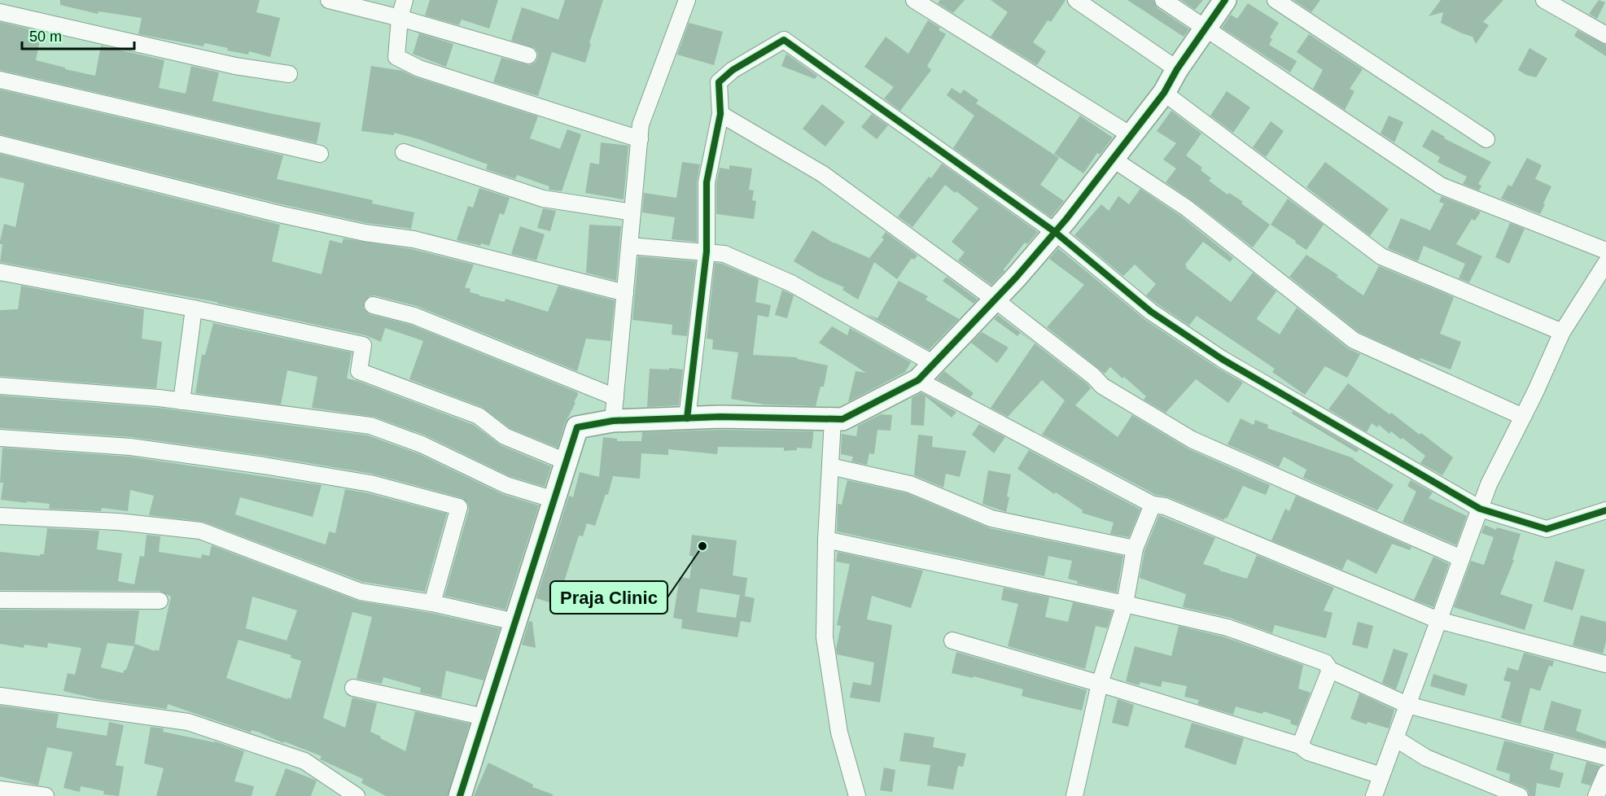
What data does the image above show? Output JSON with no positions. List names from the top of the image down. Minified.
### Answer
{"places":["Praja Clinic"],"scale_bar":"50 m"}
